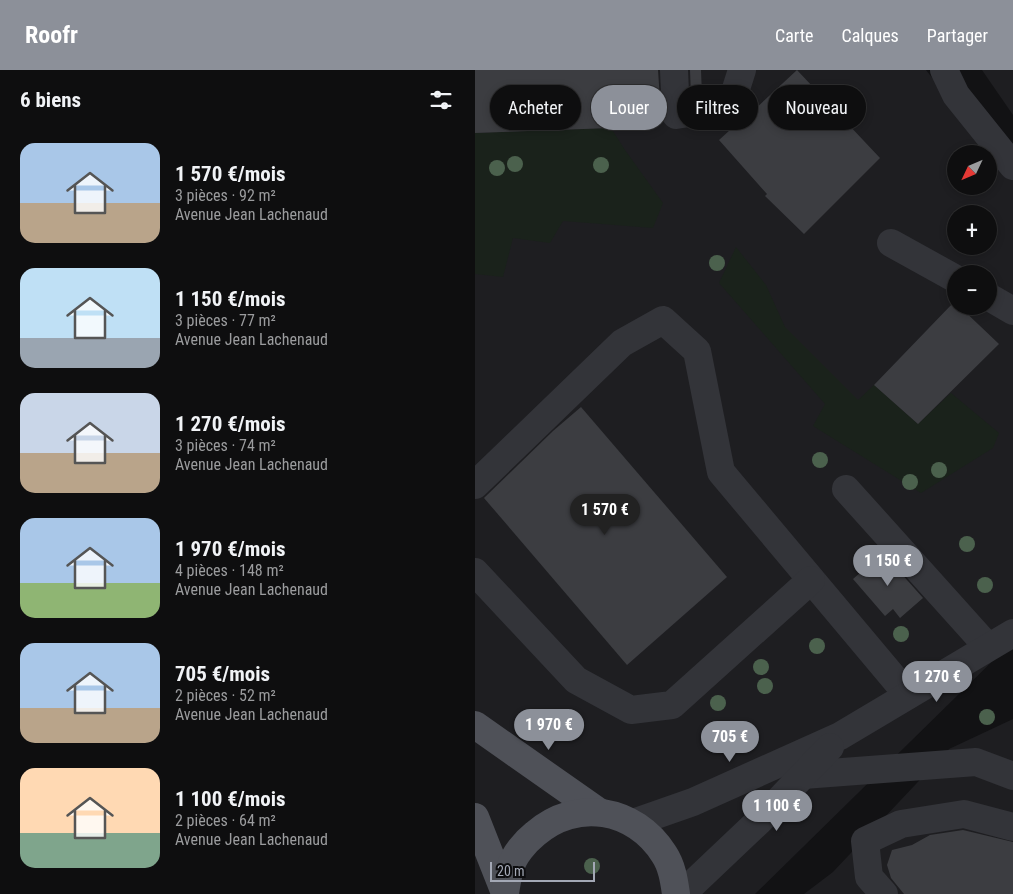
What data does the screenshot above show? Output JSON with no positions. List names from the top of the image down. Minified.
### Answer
{"scale_bar":"20 m","north":"bottom left","page":{"header":"Roofr","nav":["Carte","Calques","Partager"],"heading":"6 biens","chip":["Acheter","Louer","Filtres","Nouveau"],"list":[{"name":"1 570 €/mois","note":"3 pièces · 92 m² · Avenue Jean Lachenaud"},{"name":"1 150 €/mois","note":"3 pièces · 77 m² · Avenue Jean Lachenaud"},{"name":"1 270 €/mois","note":"3 pièces · 74 m² · Avenue Jean Lachenaud"},{"name":"1 970 €/mois","note":"4 pièces · 148 m² · Avenue Jean Lachenaud"},{"name":"705 €/mois","note":"2 pièces · 52 m² · Avenue Jean Lachenaud"},{"name":"1 100 €/mois","note":"2 pièces · 64 m² · Avenue Jean Lachenaud"}],"map_buttons":["+","−"],"price":["1 570 €","1 150 €","1 270 €","1 970 €","705 €","1 100 €"],"scale":"20 m"}}
